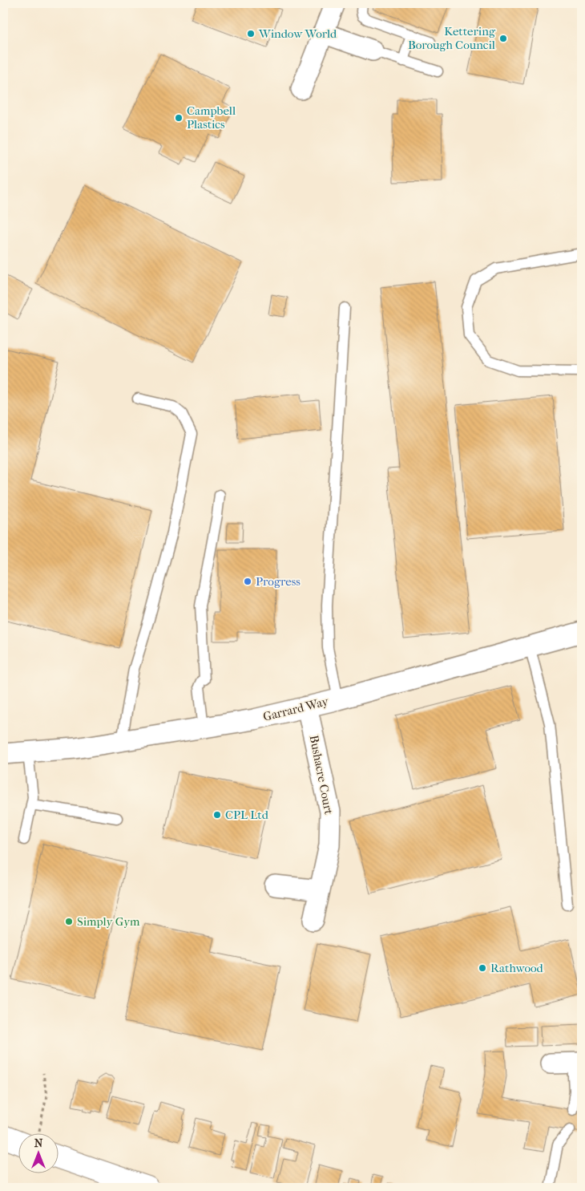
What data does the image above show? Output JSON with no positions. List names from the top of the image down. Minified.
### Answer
{"streets":{"street":["Garrard Way","Bushacre Court"]},"crossings":[["Garrard Way","Bushacre Court"]],"places":["Window World","Kettering Borough Council","Campbell Plastics","Progress","CPL Ltd","Simply Gym","Rathwood"],"north":"top"}
